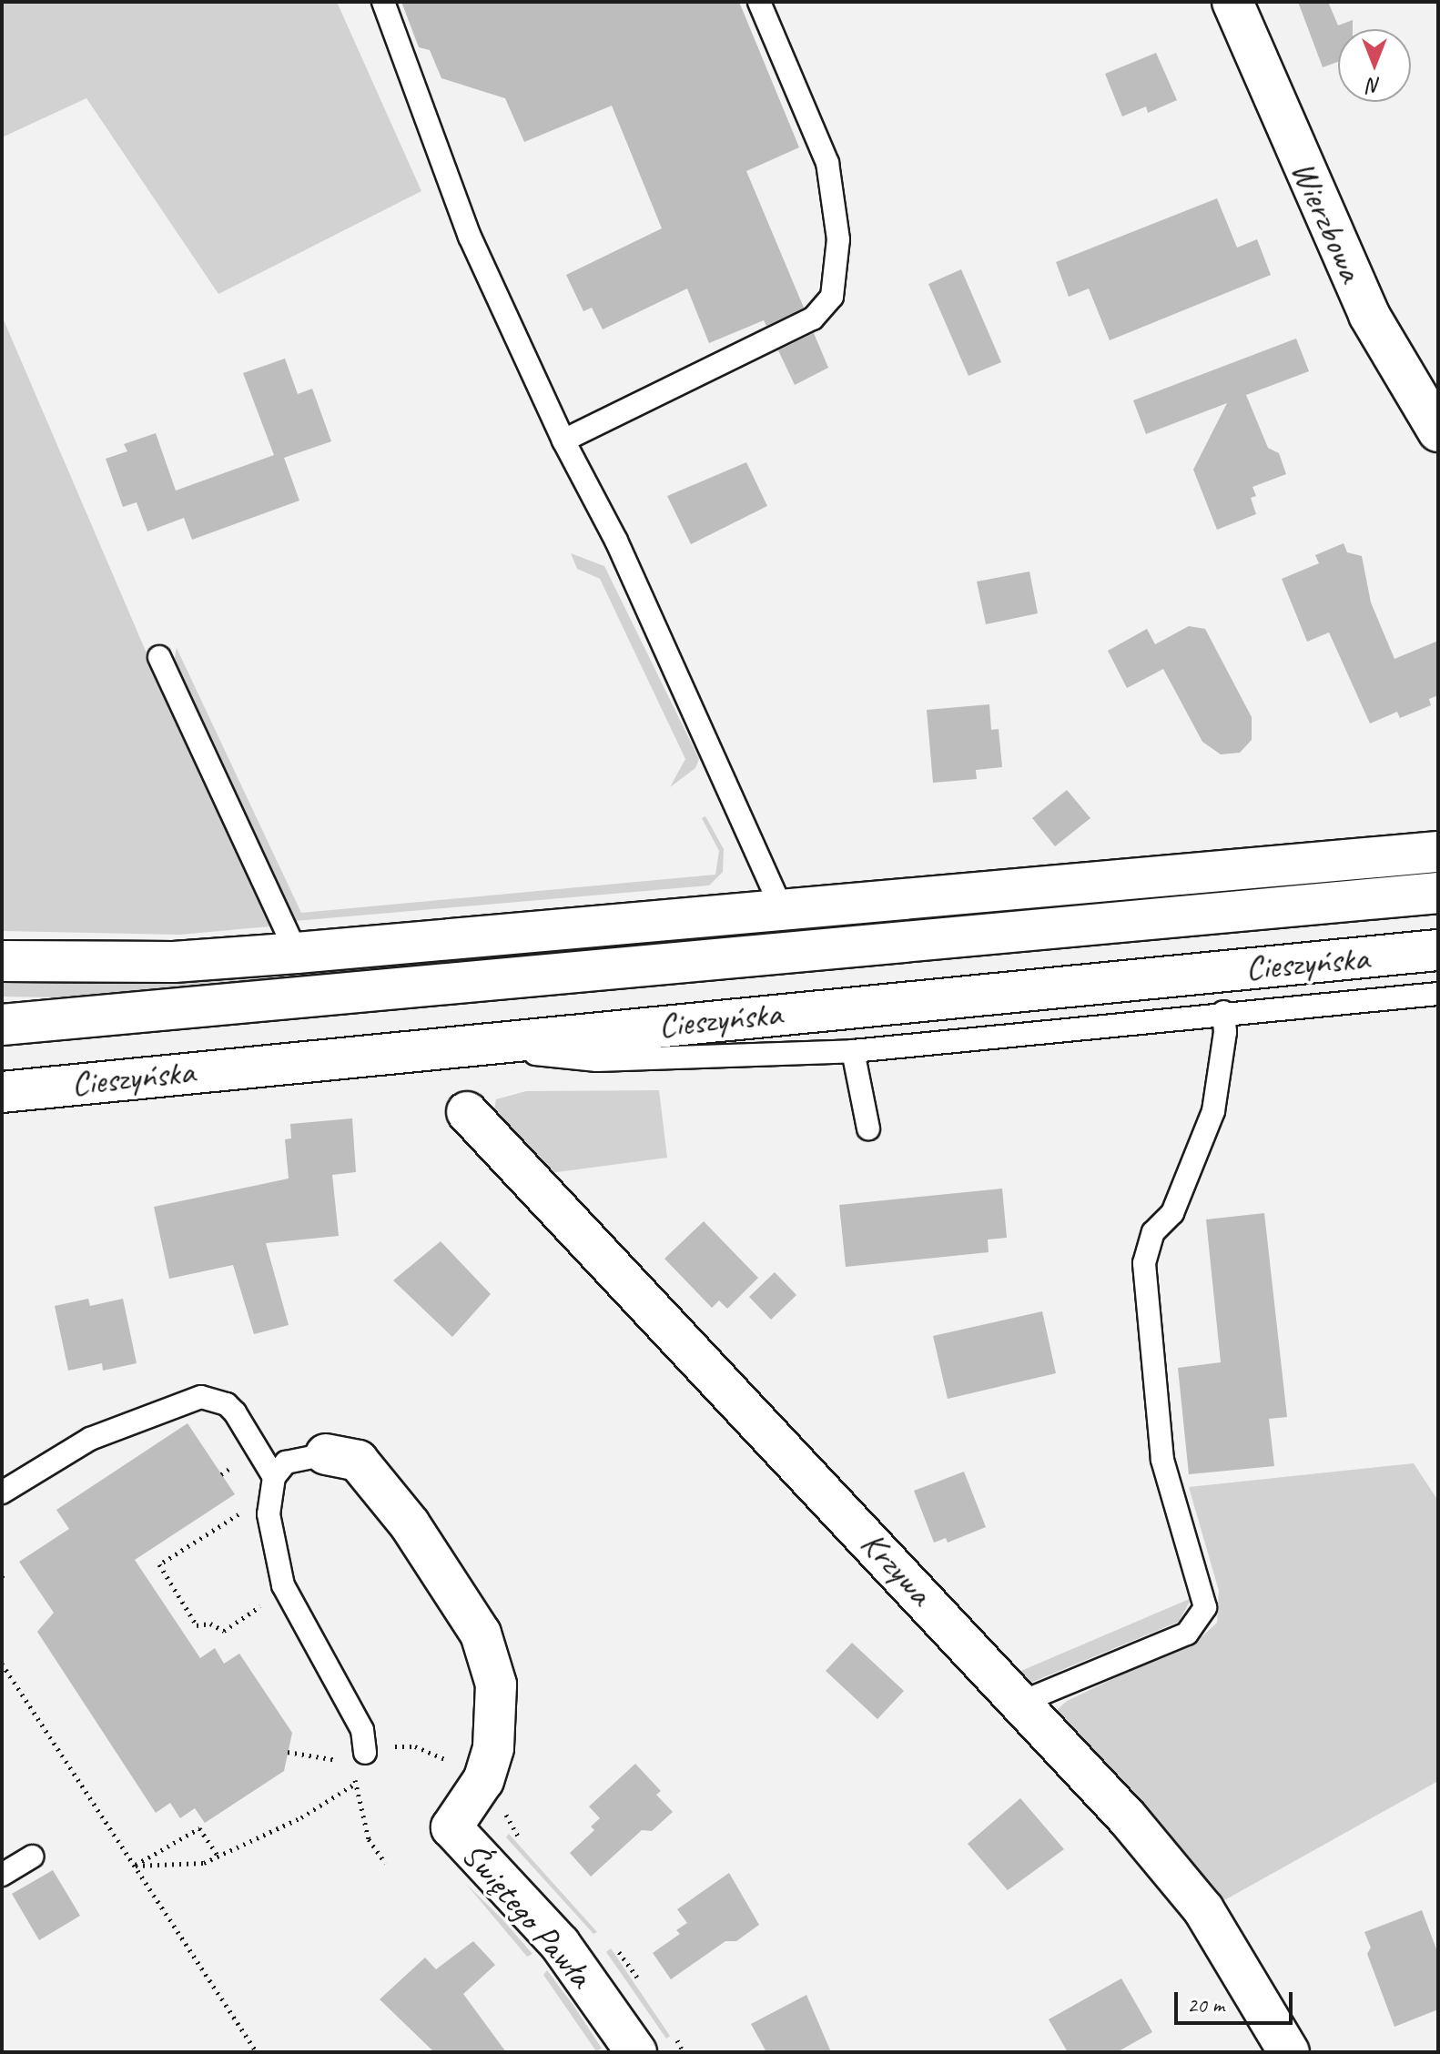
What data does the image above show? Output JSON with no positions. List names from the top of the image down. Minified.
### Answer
{"streets":{"street":["Wierzbowa","Cieszyńska","Krzywa","Świętego Pawła"]},"scale_bar":"20 m","north":"bottom"}
